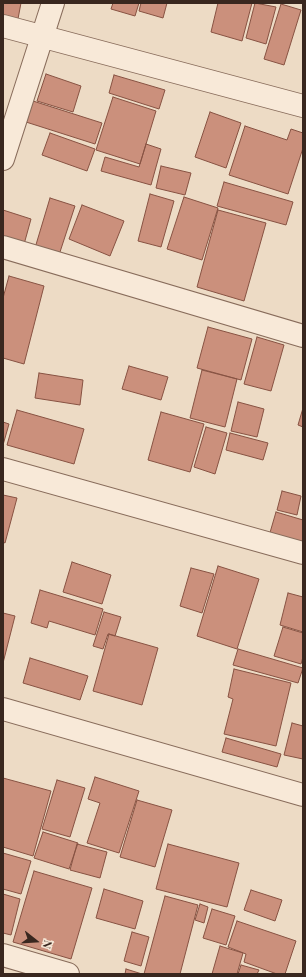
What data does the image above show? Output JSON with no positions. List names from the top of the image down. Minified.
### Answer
{"north":"right"}
